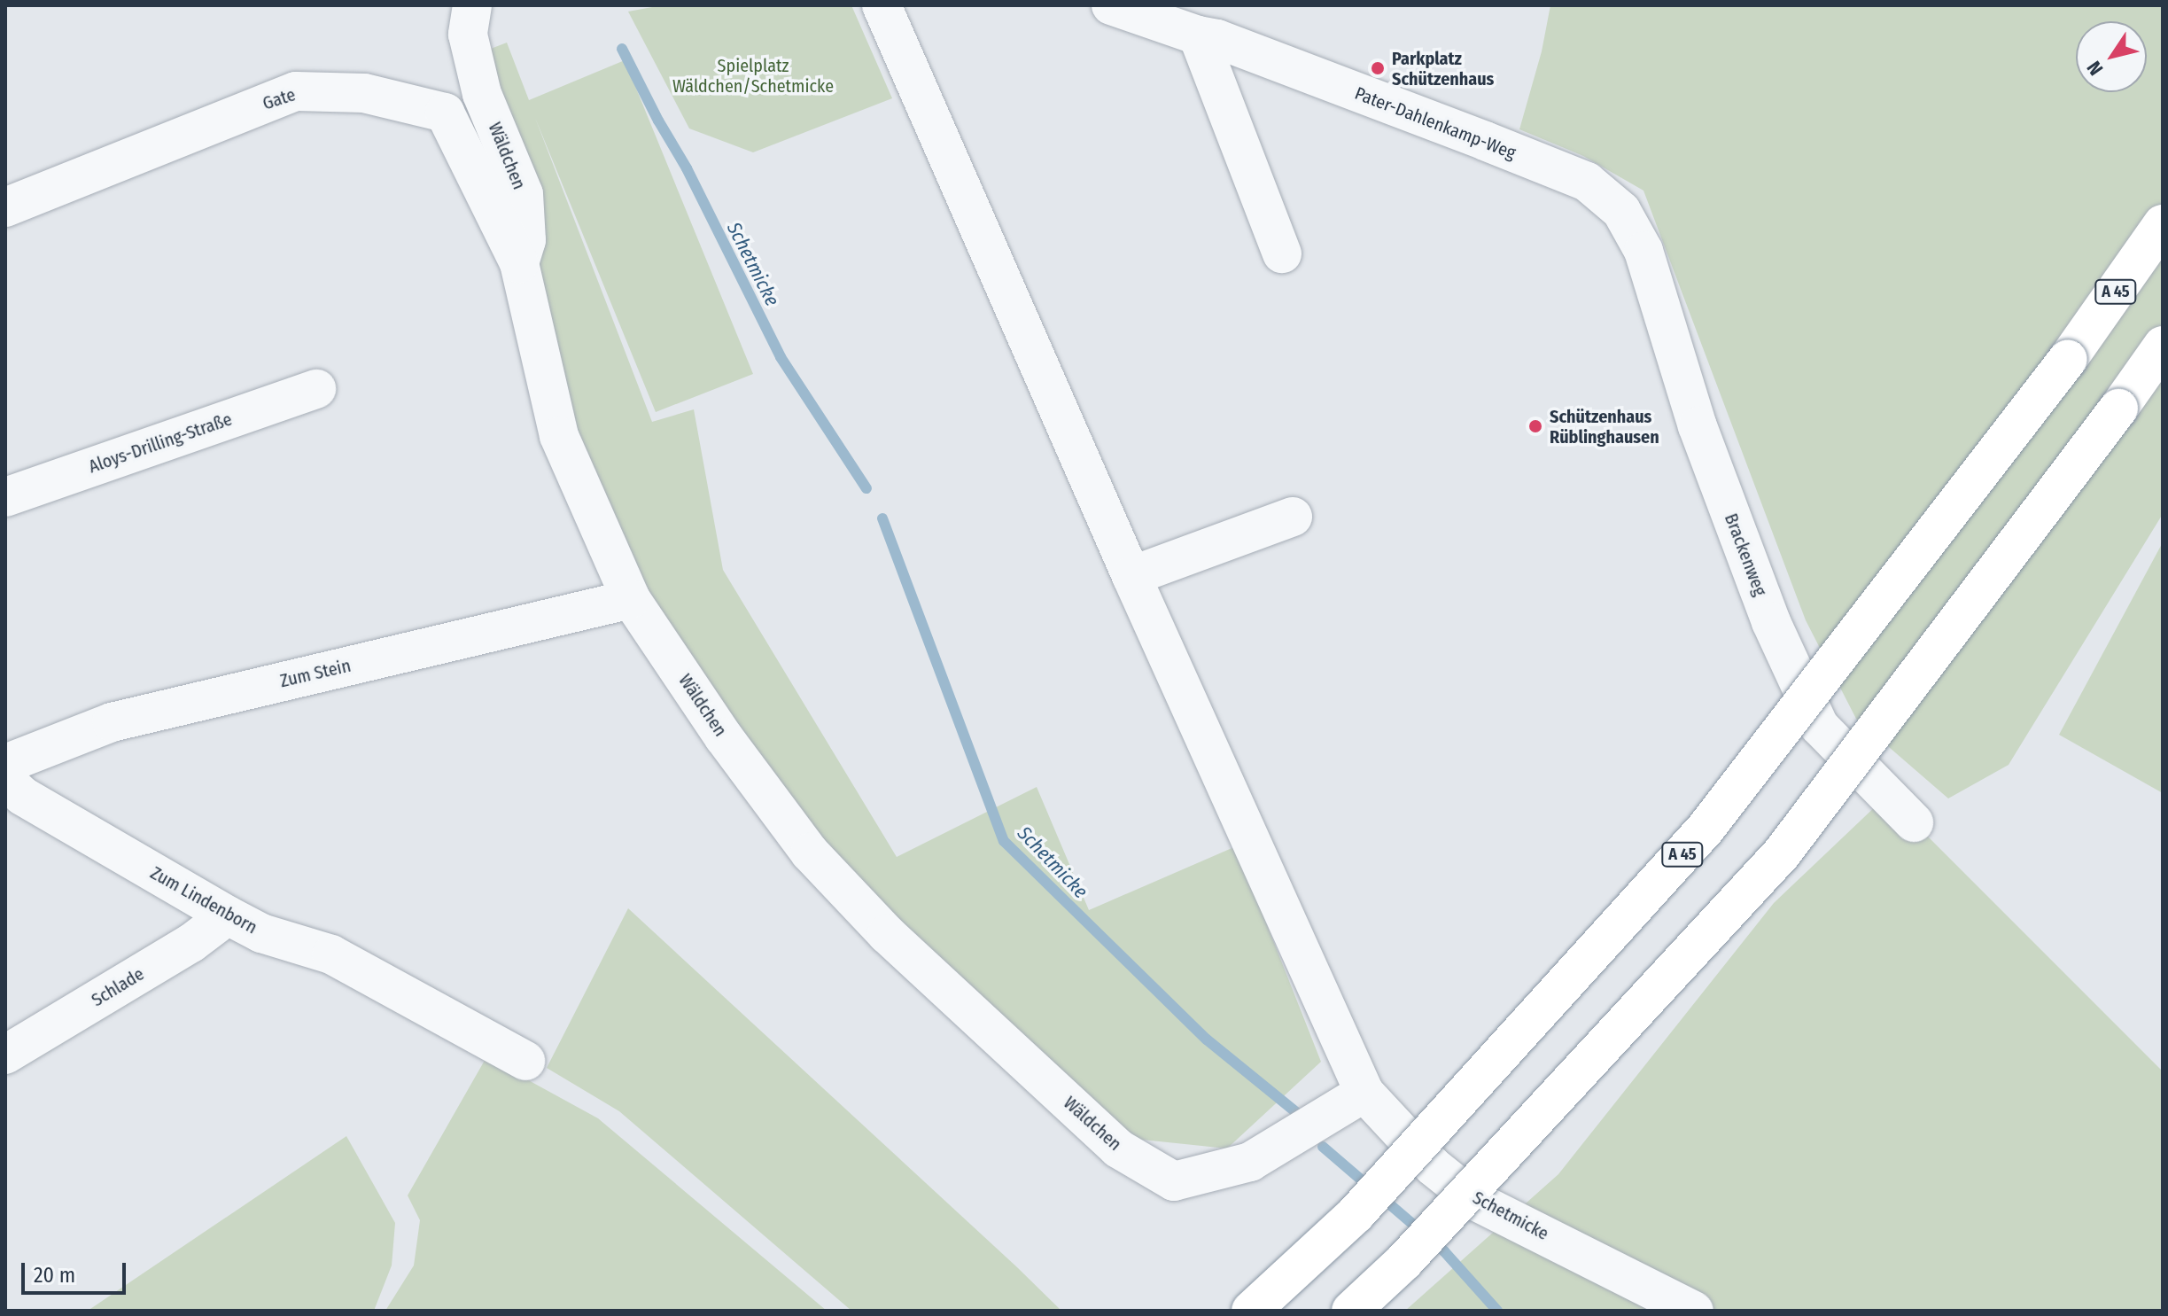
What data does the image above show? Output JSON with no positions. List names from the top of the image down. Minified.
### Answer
{"streets":{"highway":["A 45"],"street":["Gate","Pater-Dahlenkamp-Weg","Wäldchen","Aloys-Drilling-Straße","Brackenweg","Zum Stein","Zum Lindenborn","Schlade","Schetmicke"]},"crossings":[["Gate","Wäldchen"],["Pater-Dahlenkamp-Weg","Brackenweg"],["Wäldchen","Zum Stein"],["Wäldchen","Schetmicke"],["Zum Lindenborn","Schlade"]],"water":["Schetmicke"],"parks":["Spielplatz Wäldchen/Schetmicke"],"places":["Parkplatz Schützenhaus","Schützenhaus Rüblinghausen"],"scale_bar":"20 m","north":"bottom left"}
